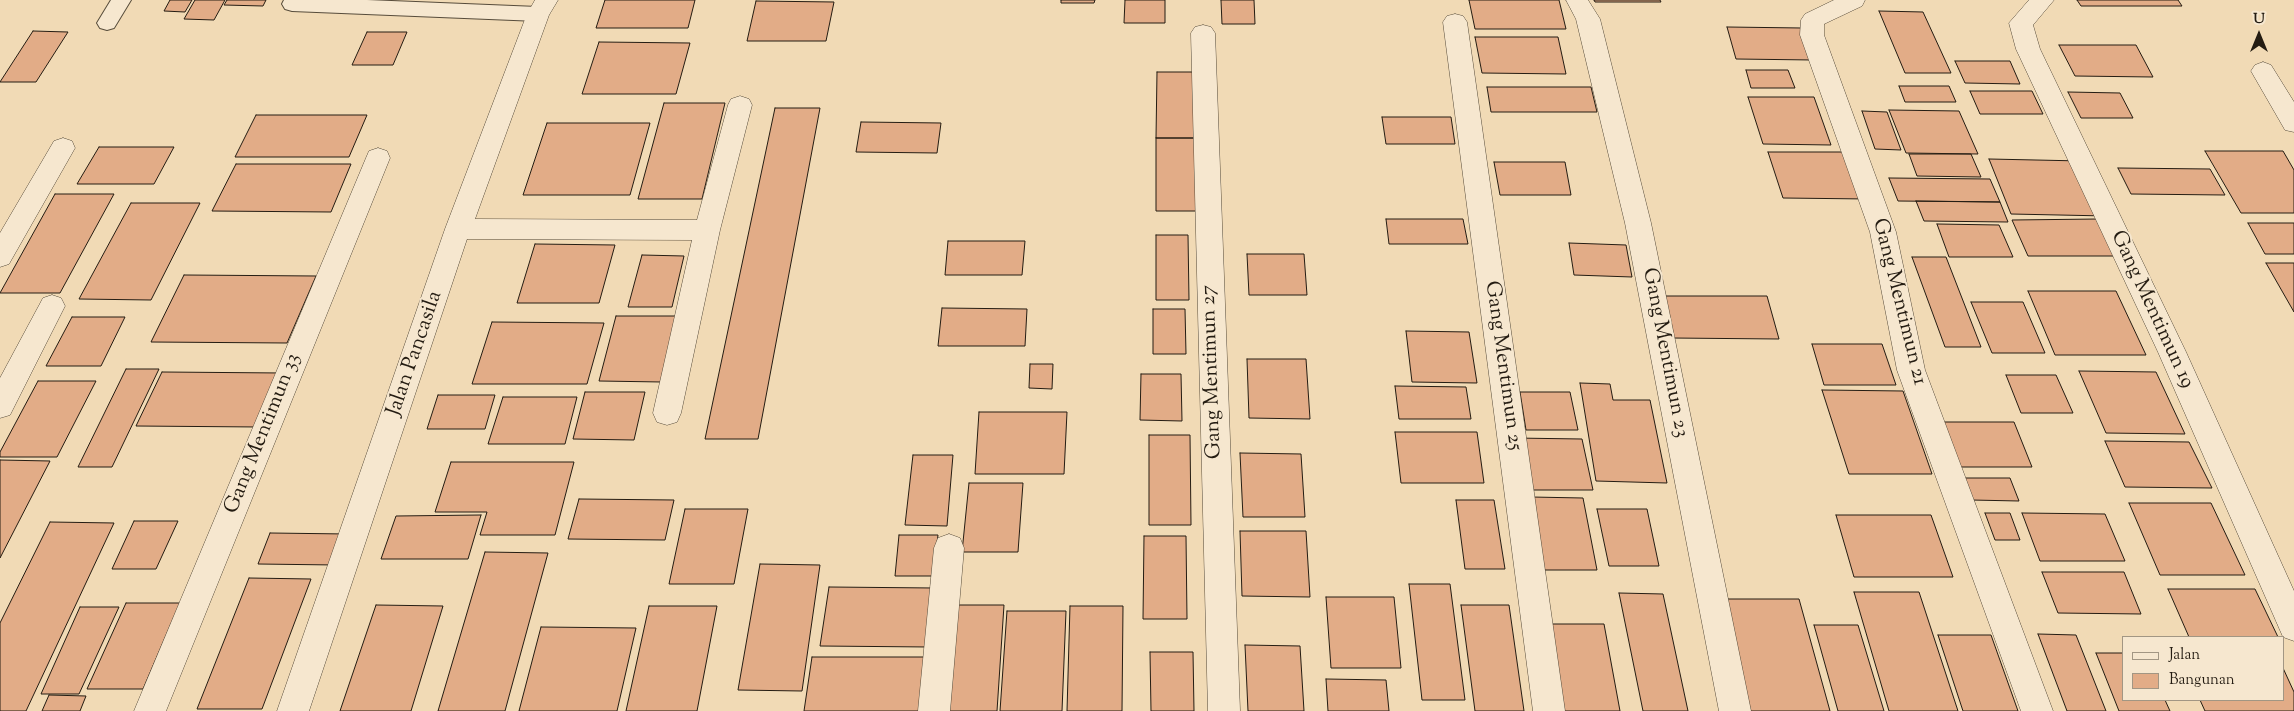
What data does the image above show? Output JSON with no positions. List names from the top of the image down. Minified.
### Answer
{"streets":{"street":["Gang Mentimun 21","Gang Mentimun 19","Gang Mentimun 23","Jalan Pancasila","Gang Mentimun 25","Gang Mentimun 27","Gang Mentimun 33"]},"legend":["Jalan","Bangunan"],"north":"top"}
